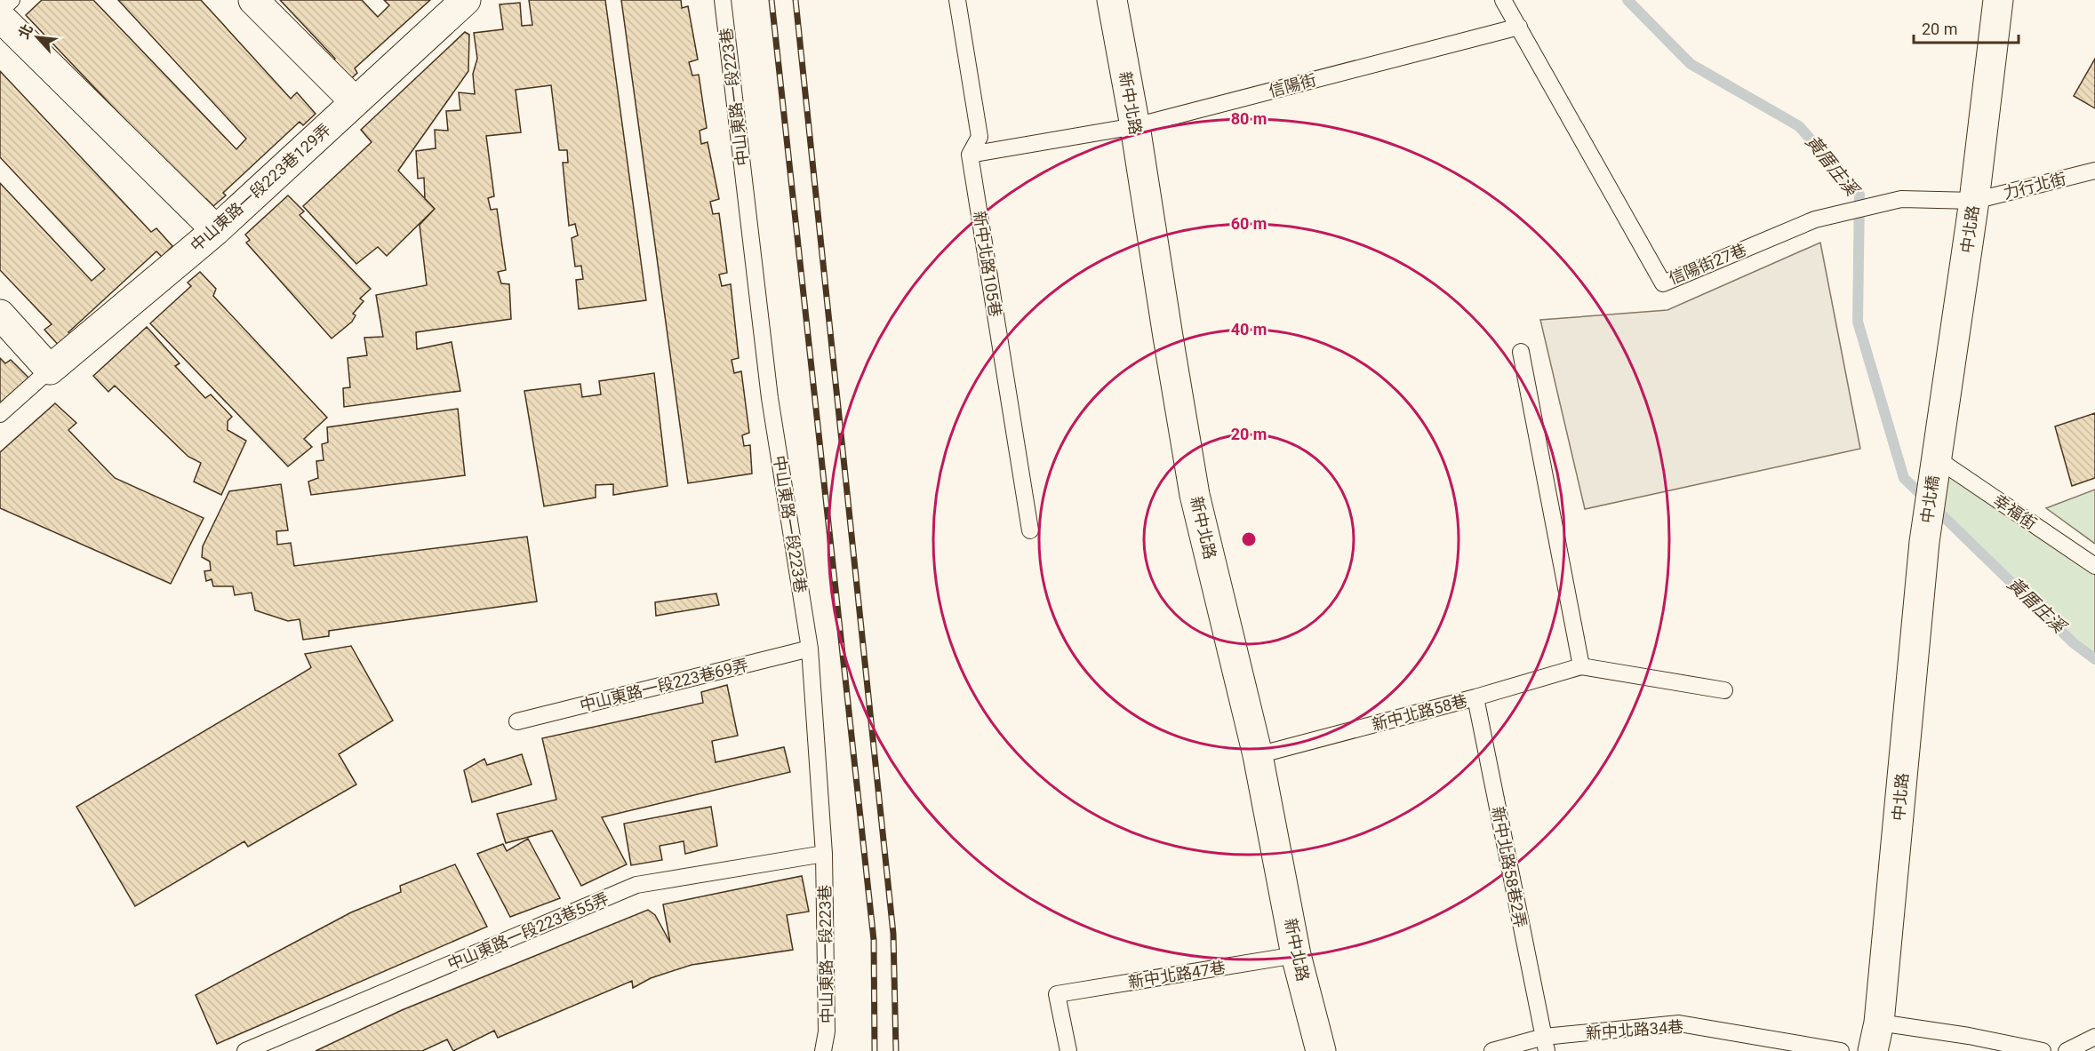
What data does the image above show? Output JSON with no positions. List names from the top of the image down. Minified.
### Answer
{"streets":{"street":["新中北路","中山東路一段223巷129弄","中北路","中北橋"],"lane":["信陽街","中山東路一段223巷","力行北街","新中北路105巷","信陽街27巷","幸福街","中山東路一段223巷69弄","新中北路58巷","新中北路58巷2弄","中山東路一段223巷55弄","新中北路47巷","新中北路34巷"]},"crossings":[["信陽街","新中北路"],["信陽街","新中北路105巷"],["信陽街","信陽街27巷"],["中山東路一段223巷","中山東路一段223巷69弄"],["中山東路一段223巷","中山東路一段223巷55弄"],["新中北路","新中北路58巷"],["新中北路","新中北路47巷"],["力行北街","中北路"],["力行北街","信陽街27巷"],["中北路","信陽街27巷"],["中北路","中北橋"],["中北路","幸福街"],["中北橋","幸福街"],["新中北路58巷","新中北路58巷2弄"],["新中北路58巷2弄","新中北路34巷"]],"water":["黃厝庄溪"],"scale_bar":"20 m","north":"top left","rings":["80 m","60 m","40 m","20 m"]}
